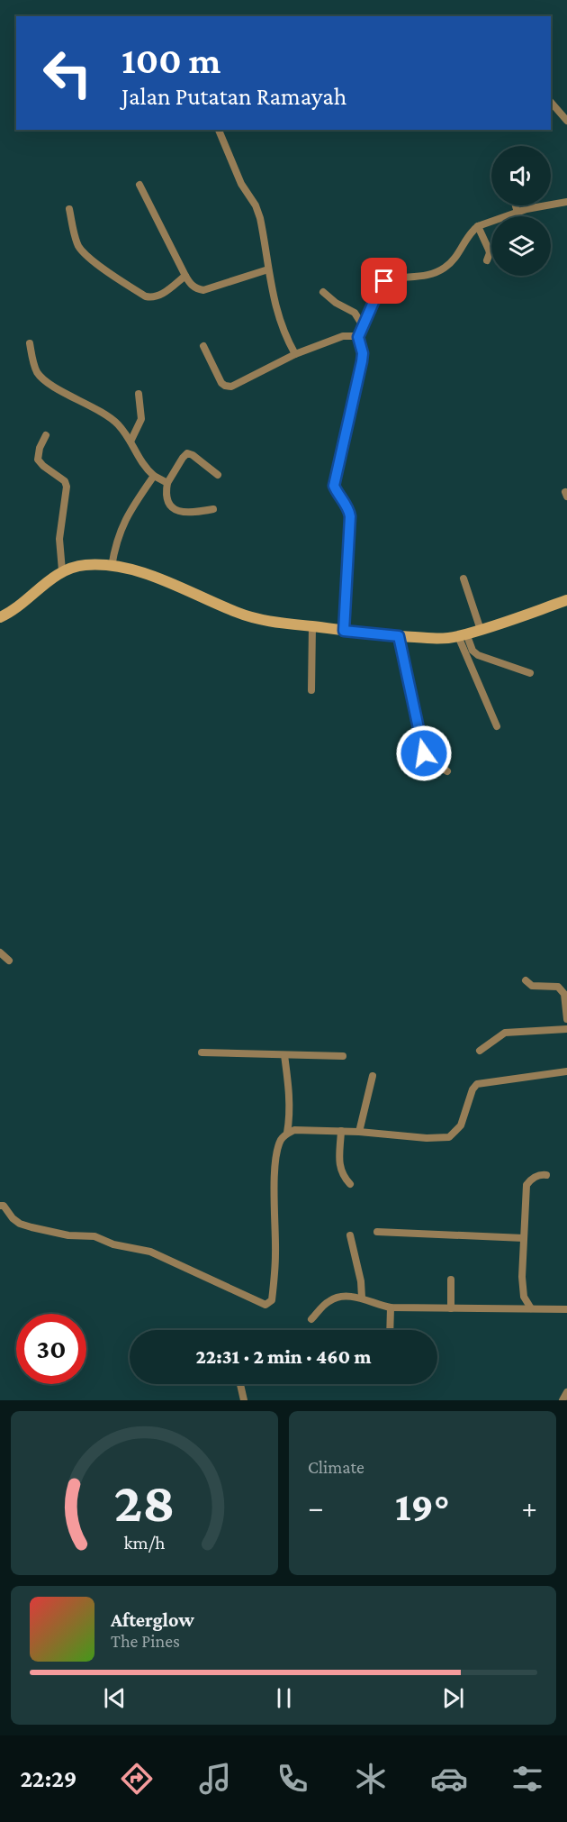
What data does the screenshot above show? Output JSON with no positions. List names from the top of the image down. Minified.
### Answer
{"page":{"turn":["100 m","Jalan Putatan Ramayah"],"limit":"30","trip":"22:31 · 2 min · 460 m","tile":"Climate","heat":["−","19°","+"],"song":["Afterglow","The Pines"],"tabs":"22:29","gauge":["28","km/h"]}}
